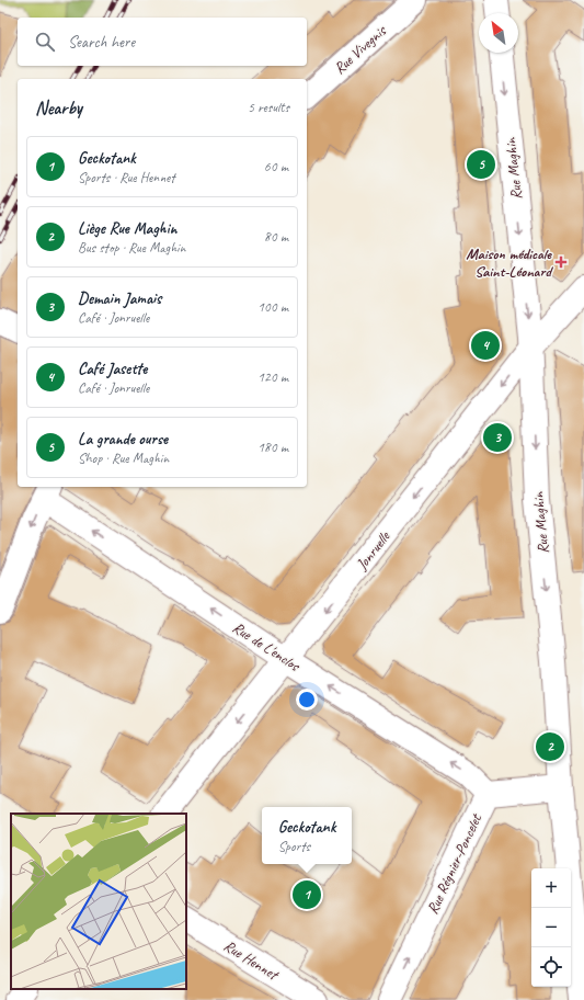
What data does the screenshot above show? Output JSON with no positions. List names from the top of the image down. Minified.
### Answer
{"streets":{"street":["Rue Vivegnis","Rue Maghin","Jonruelle","Rue de L'enclos","Rue Régnier-Poncelet","Rue Hennet"]},"crossings":[["Rue Maghin","Jonruelle"],["Jonruelle","Rue de L'enclos"],["Rue de L'enclos","Rue Régnier-Poncelet"]],"one_way":["Rue Maghin","Jonruelle","Rue de L'enclos","Rue Régnier-Poncelet"],"places":{"health":["Maison médicale Saint-Léonard"]},"north":"top left","page":{"search":"Search here","heading":["Nearby","5 results"],"list":[{"mark":"1","name":"Geckotank","note":"Sports · Rue Hennet","value":"60 m"},{"mark":"2","name":"Liège Rue Maghin","note":"Bus stop · Rue Maghin","value":"80 m"},{"mark":"3","name":"Demain Jamais","note":"Café · Jonruelle","value":"100 m"},{"mark":"4","name":"Café Jasette","note":"Café · Jonruelle","value":"120 m"},{"mark":"5","name":"La grande ourse","note":"Shop · Rue Maghin","value":"180 m"}],"pins":["5","4","3","2","1"],"popup":["Geckotank","Sports"],"map_buttons":["+","−"]}}
